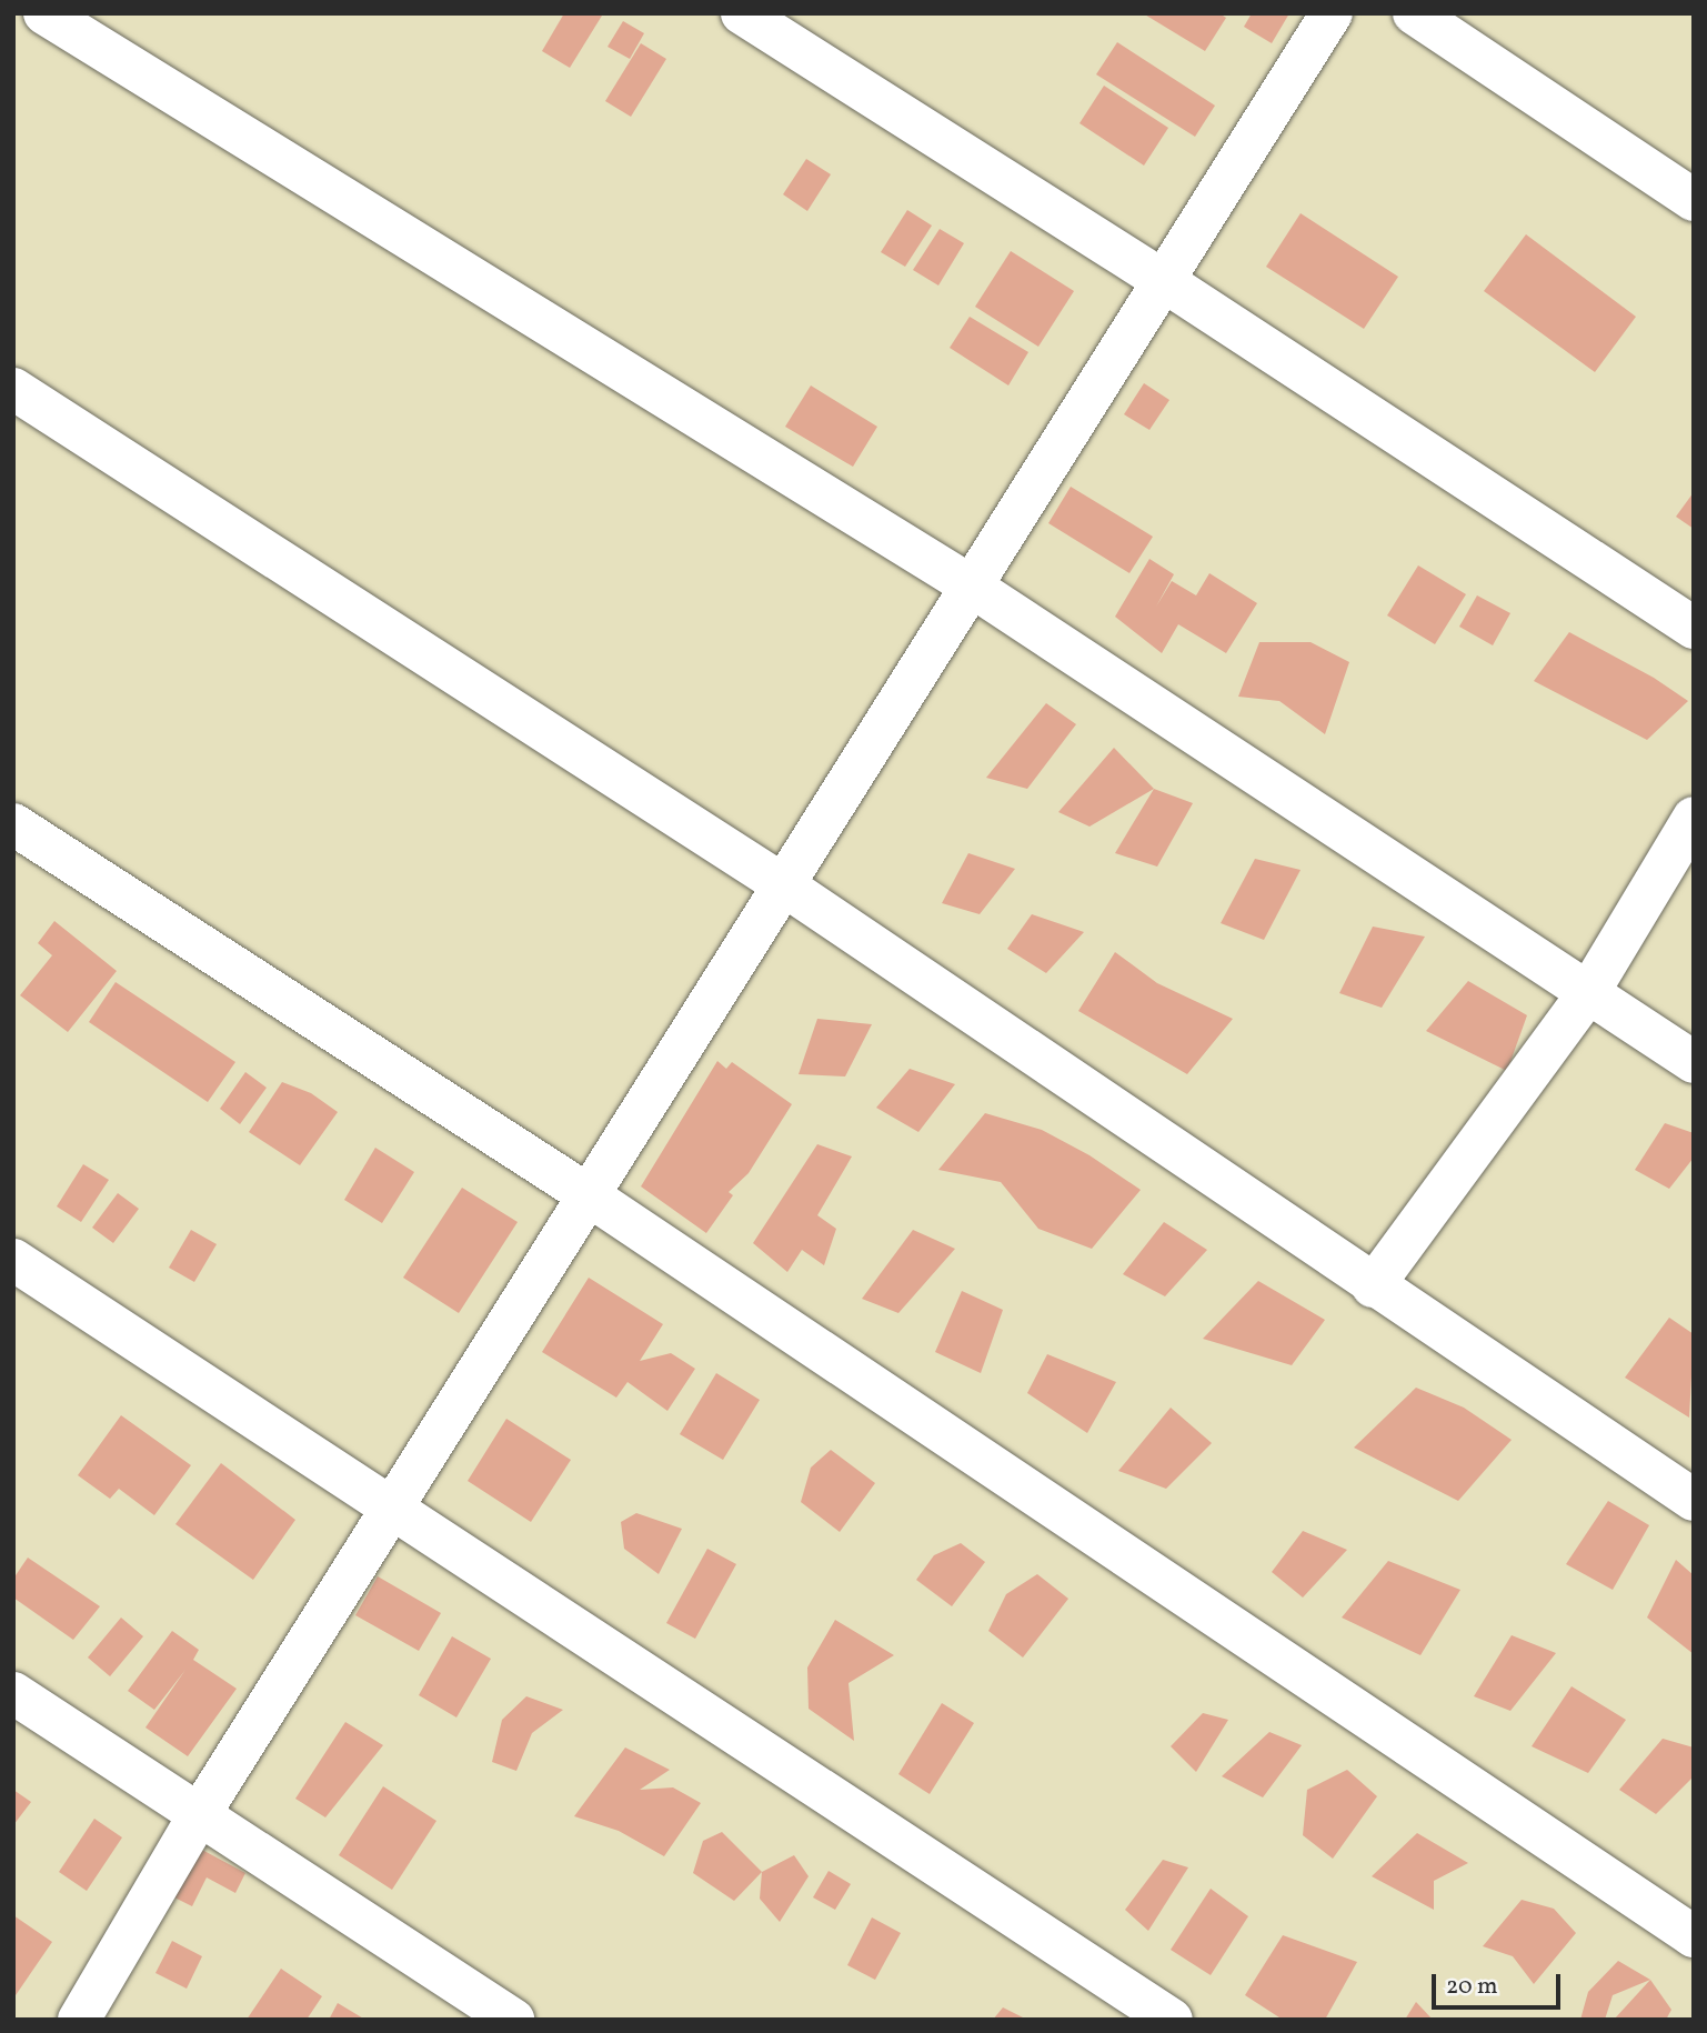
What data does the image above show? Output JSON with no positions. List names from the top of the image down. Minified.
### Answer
{"scale_bar":"20 m"}
